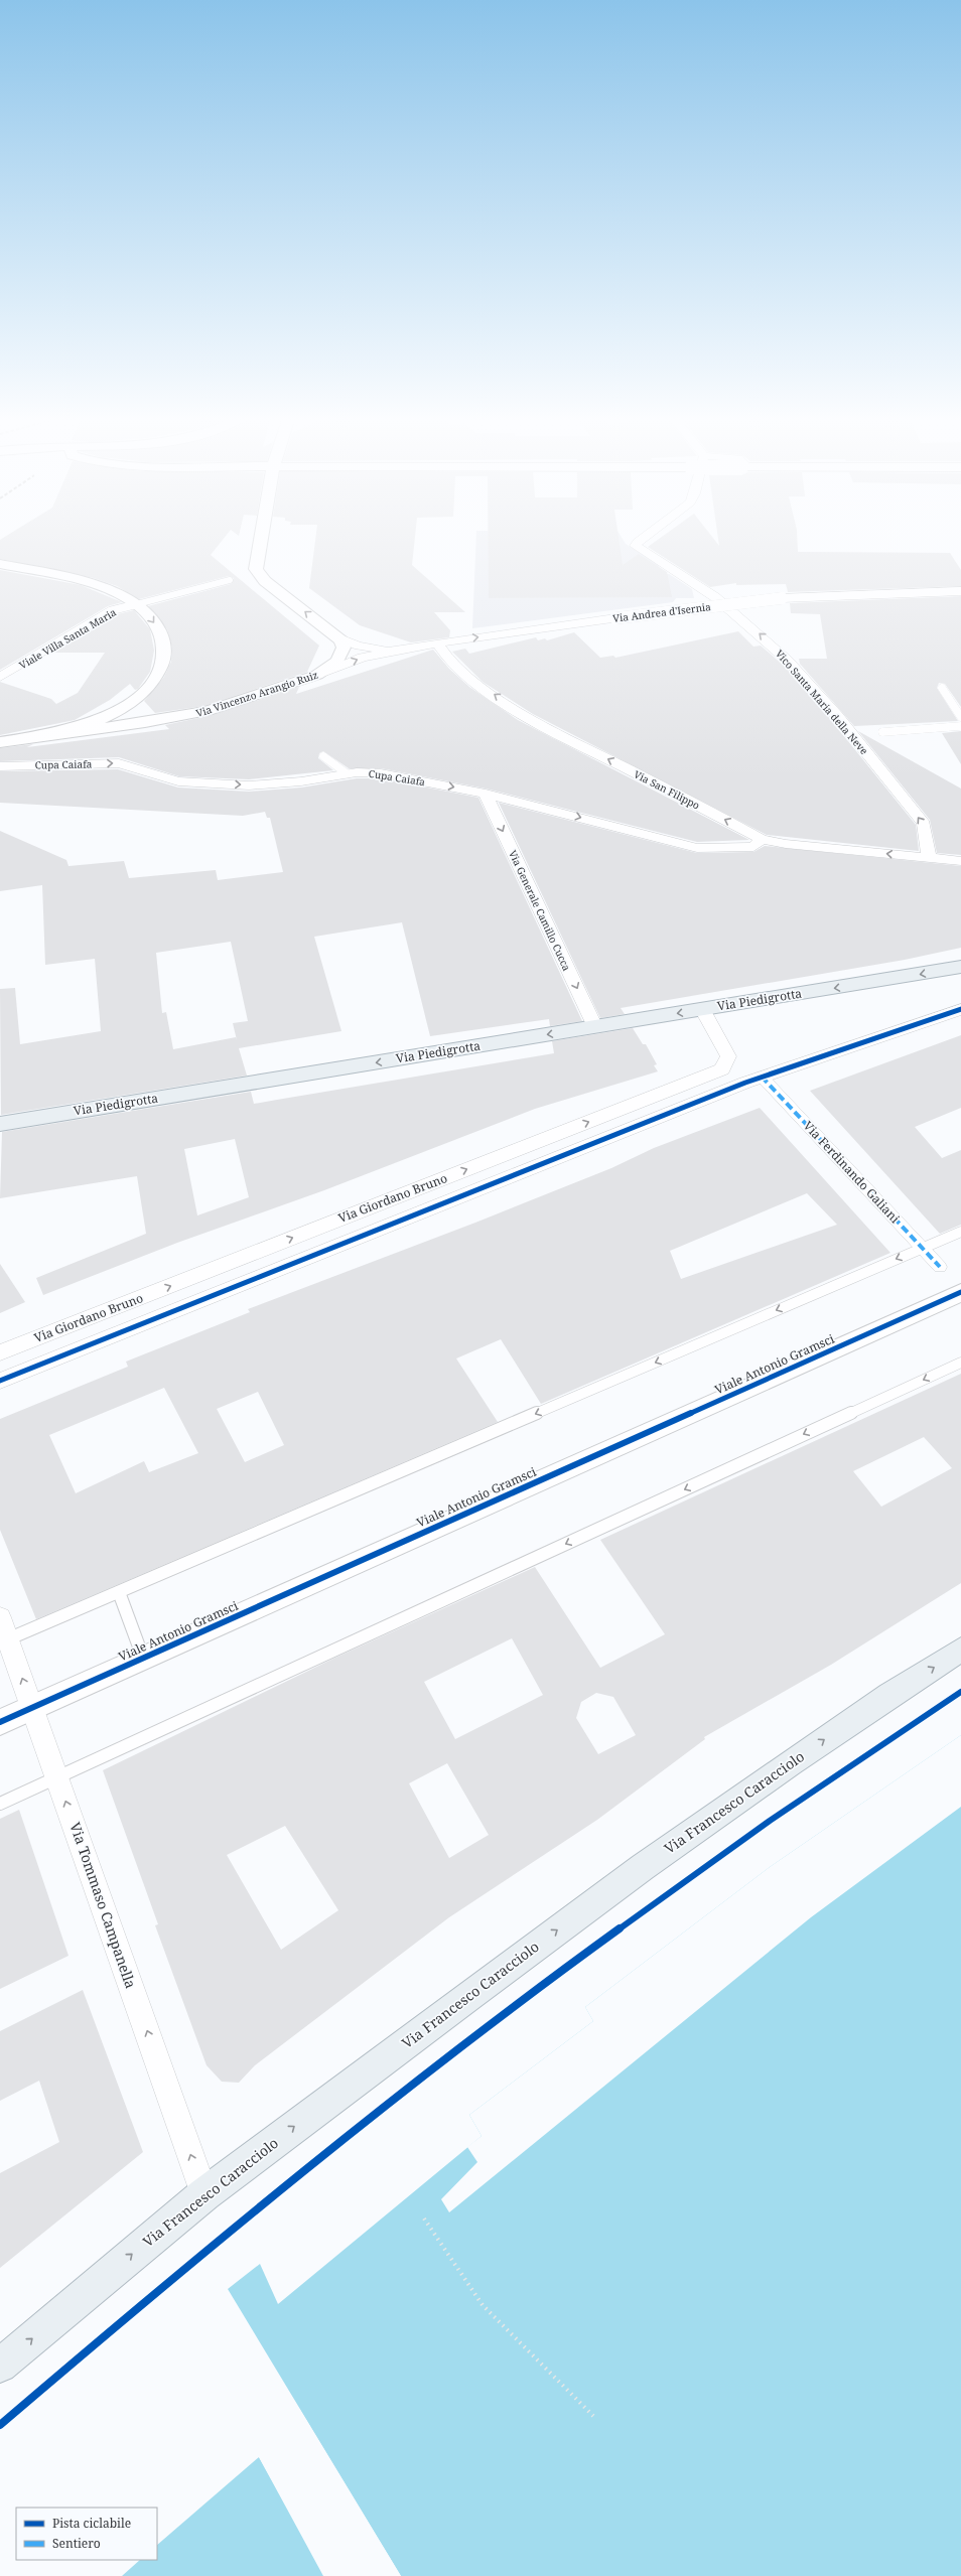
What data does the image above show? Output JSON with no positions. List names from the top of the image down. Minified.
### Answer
{"streets":{"main road":["Via Piedigrotta","Via Francesco Caracciolo"],"street":["Via Andrea d'Isernia","Viale Villa Santa Maria","Via Vincenzo Arangio Ruiz","Vico Santa Maria della Neve","Cupa Caiafa","Via San Filippo","Via Generale Camillo Cucca","Via Ferdinando Galiani","Via Giordano Bruno","Viale Antonio Gramsci","Via Tommaso Campanella"]},"crossings":[["Via Andrea d'Isernia","Via Vincenzo Arangio Ruiz"],["Via Andrea d'Isernia","Via San Filippo"],["Via Vincenzo Arangio Ruiz","Via San Filippo"],["Vico Santa Maria della Neve","Via San Filippo"],["Cupa Caiafa","Via San Filippo"],["Cupa Caiafa","Via Generale Camillo Cucca"],["Via Generale Camillo Cucca","Via Piedigrotta"],["Via Piedigrotta","Via Giordano Bruno"],["Viale Antonio Gramsci","Via Tommaso Campanella"],["Via Francesco Caracciolo","Via Tommaso Campanella"]],"one_way":["Via Andrea d'Isernia","Vico Santa Maria della Neve","Cupa Caiafa","Via San Filippo","Via Generale Camillo Cucca","Via Piedigrotta","Via Francesco Caracciolo","Via Tommaso Campanella"],"legend":["Pista ciclabile","Sentiero"]}
